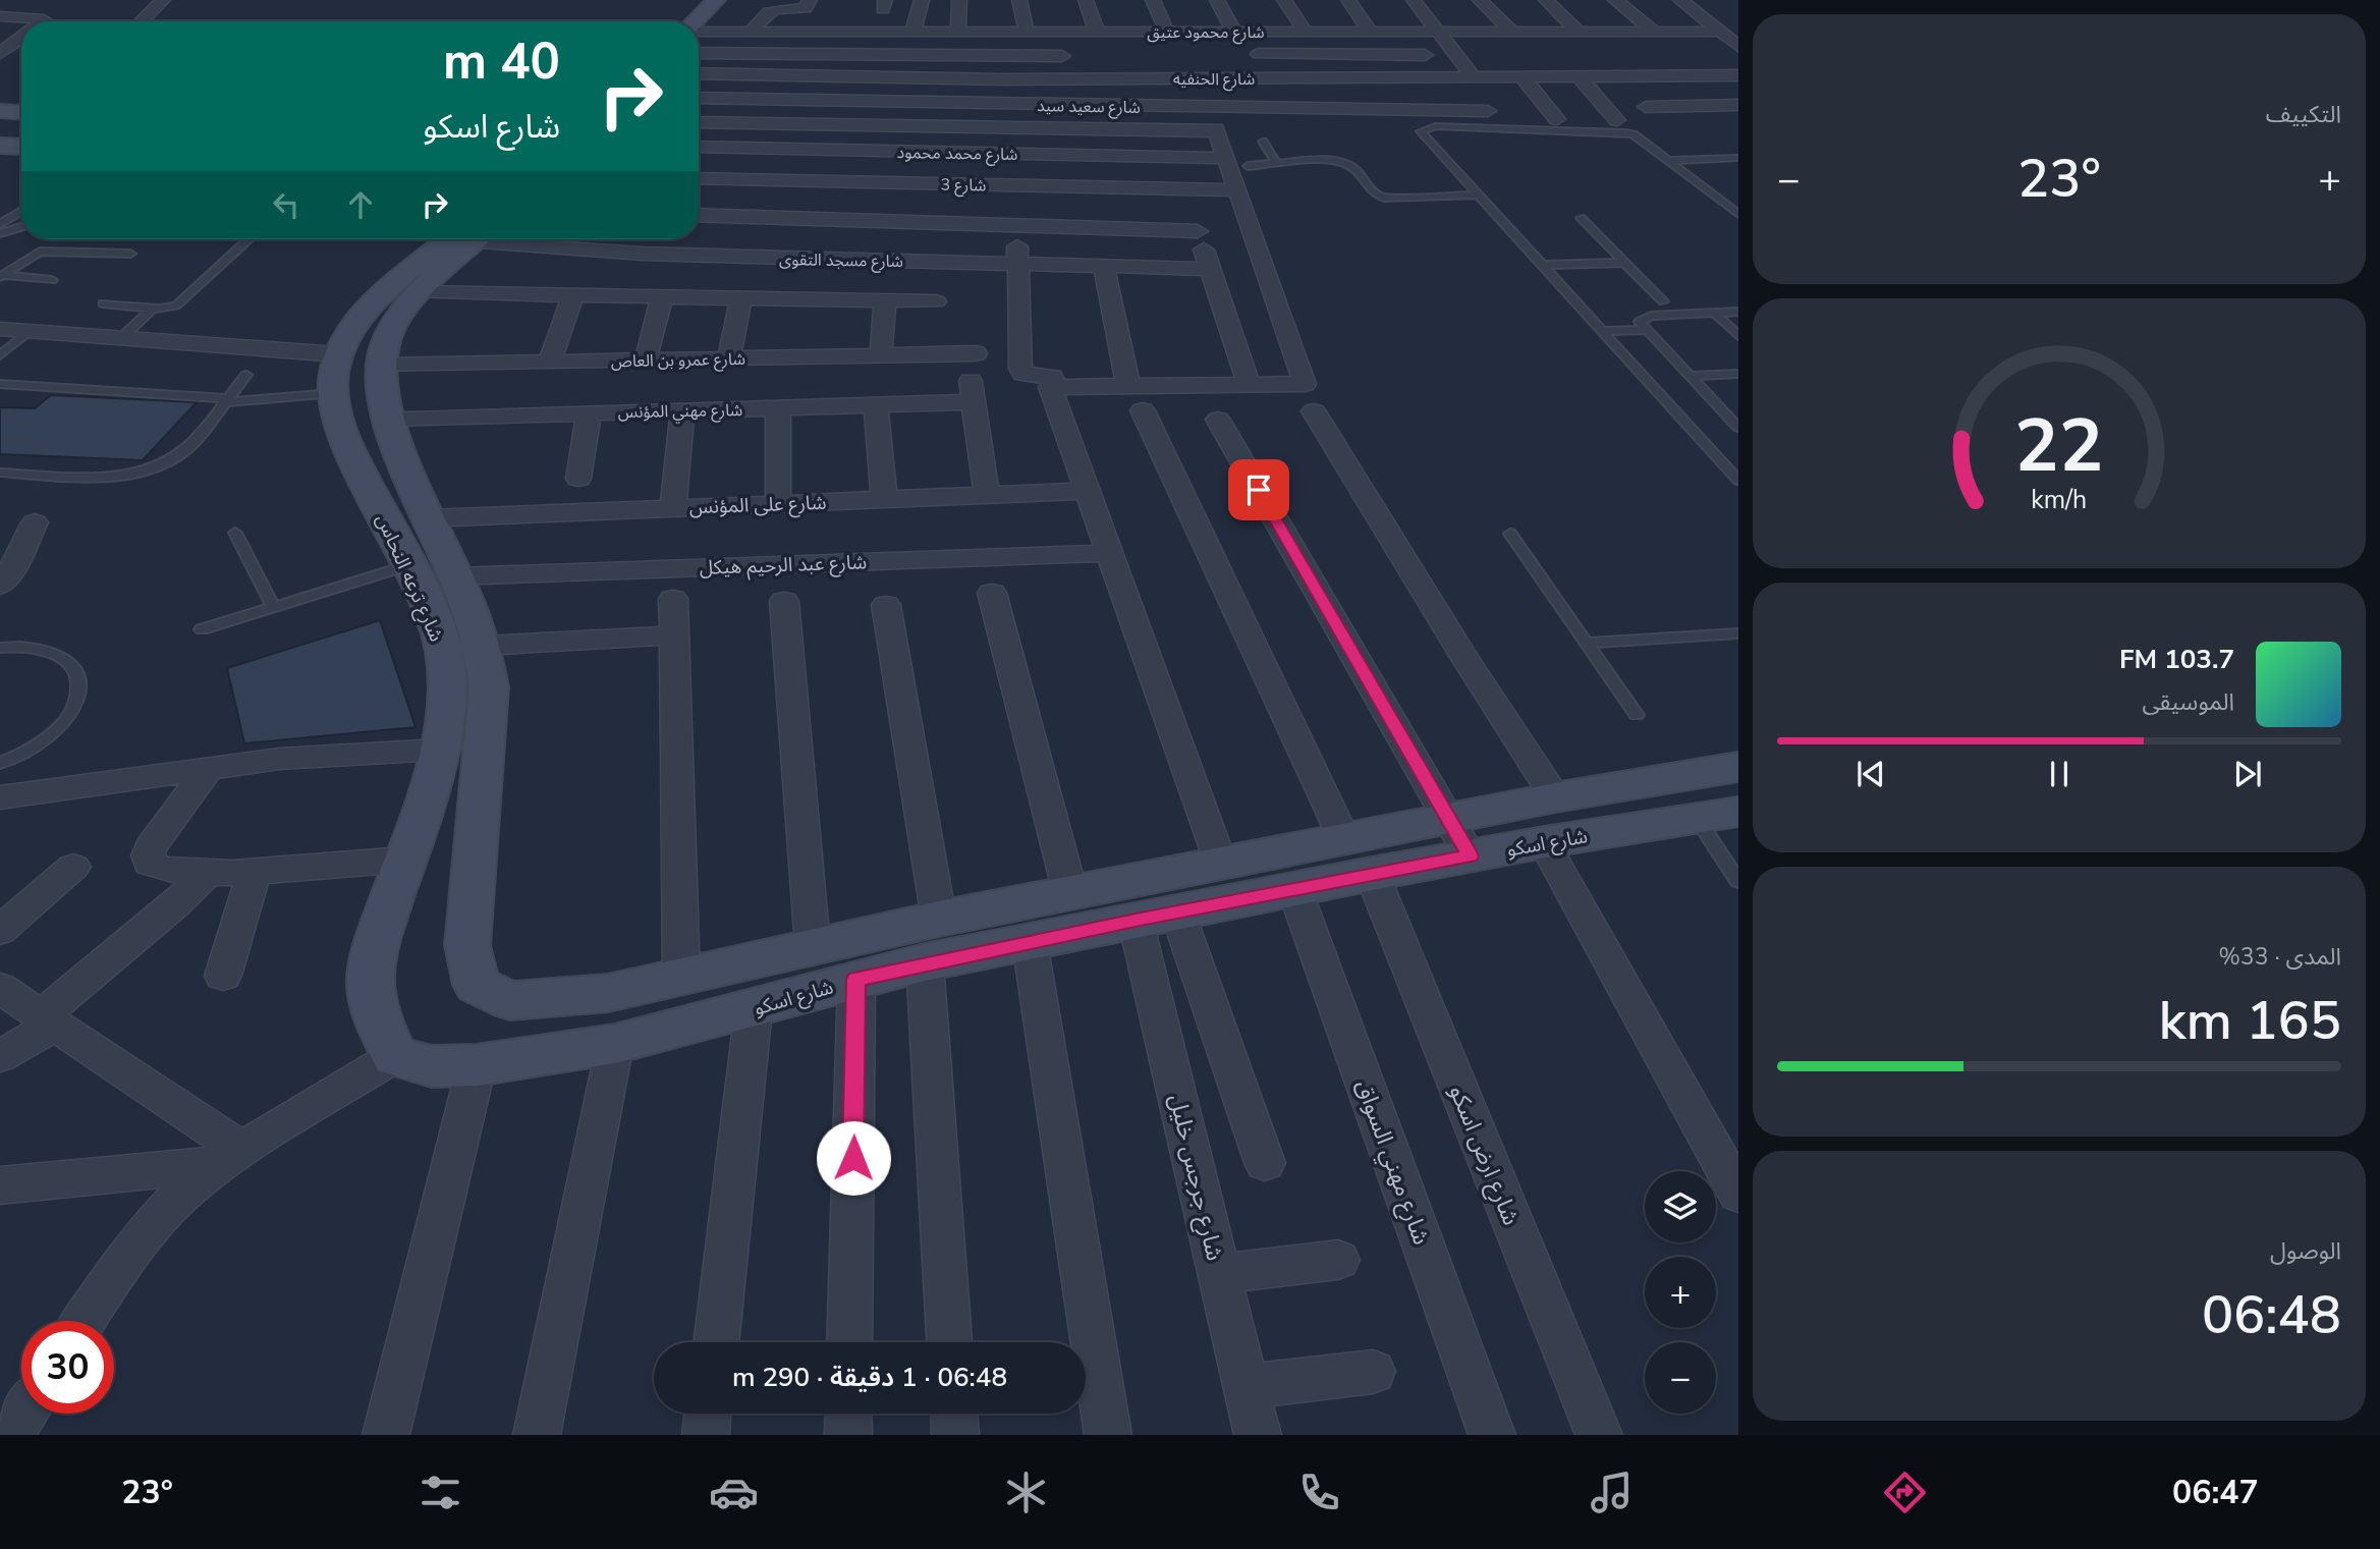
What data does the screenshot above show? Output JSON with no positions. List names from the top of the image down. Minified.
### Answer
{"streets":{"main road":["شارع ترعه النحاس","شارع اسكو"],"street":["شارع محمود عتيق","شارع الحنفيه","شارع سعيد سيد","شارع محمد محمود","شارع 3","شارع مسجد التقوى","شارع عمرو بن العاص","شارع مهني المؤنس","شارع على المؤنس","شارع عبد الرحيم هيكل","شارع ارض اسكو","شارع مهني السواق","شارع جرجس خليل"]},"crossings":[["شارع عمرو بن العاص","شارع مهني المؤنس"],["شارع عمرو بن العاص","شارع ترعه النحاس"],["شارع مهني المؤنس","شارع على المؤنس"],["شارع مهني المؤنس","شارع ترعه النحاس"],["شارع على المؤنس","شارع ترعه النحاس"],["شارع عبد الرحيم هيكل","شارع ترعه النحاس"],["شارع ترعه النحاس","شارع اسكو"],["شارع اسكو","شارع ارض اسكو"],["شارع اسكو","شارع مهني السواق"],["شارع اسكو","شارع جرجس خليل"]],"page":{"tile":["التكييف",["المدى · 33%","165 km"],["الوصول","06:48"]],"turn":["40 m","شارع اسكو"],"heat":["−","23°","+"],"song":["103.7 FM","الموسيقى"],"map_buttons":["+","−"],"limit":"30","trip":"06:48 · 1 دقيقة · 290 m","tabs":["06:47","23°"],"gauge":["22","km/h"]}}
